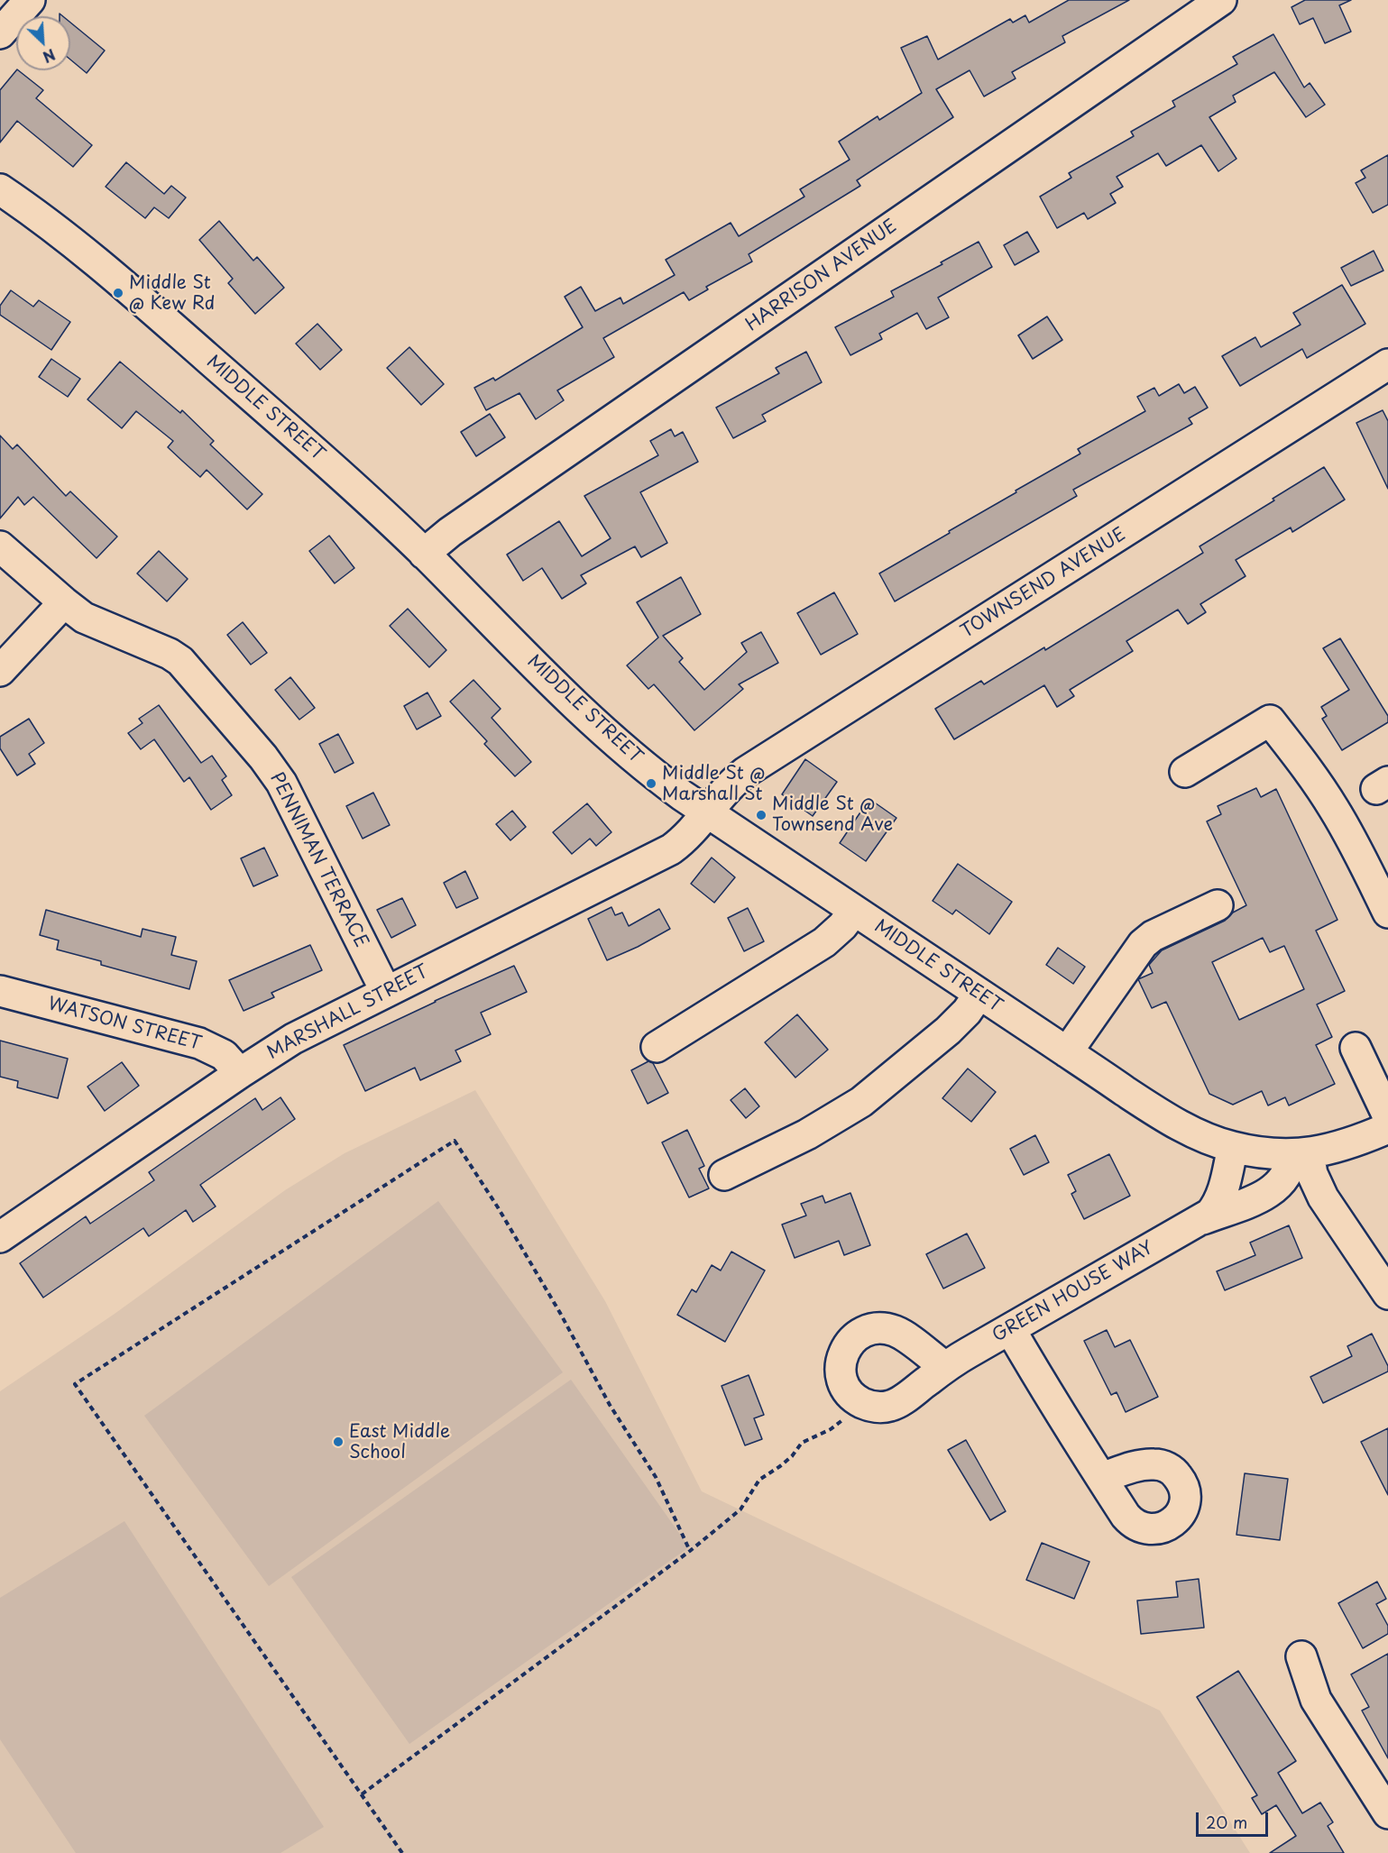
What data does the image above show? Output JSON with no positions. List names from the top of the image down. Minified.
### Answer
{"streets":{"street":["HARRISON AVENUE","MIDDLE STREET","TOWNSEND AVENUE","PENNIMAN TERRACE","MARSHALL STREET","WATSON STREET","GREEN HOUSE WAY"]},"crossings":[["HARRISON AVENUE","MIDDLE STREET"],["MIDDLE STREET","TOWNSEND AVENUE"],["MIDDLE STREET","MARSHALL STREET"],["TOWNSEND AVENUE","MARSHALL STREET"],["PENNIMAN TERRACE","MARSHALL STREET"],["MARSHALL STREET","WATSON STREET"]],"places":["Middle St @ Kew Rd","Middle St @ Marshall St","Middle St @ Townsend Ave","East Middle School"],"scale_bar":"20 m","north":"bottom right"}
